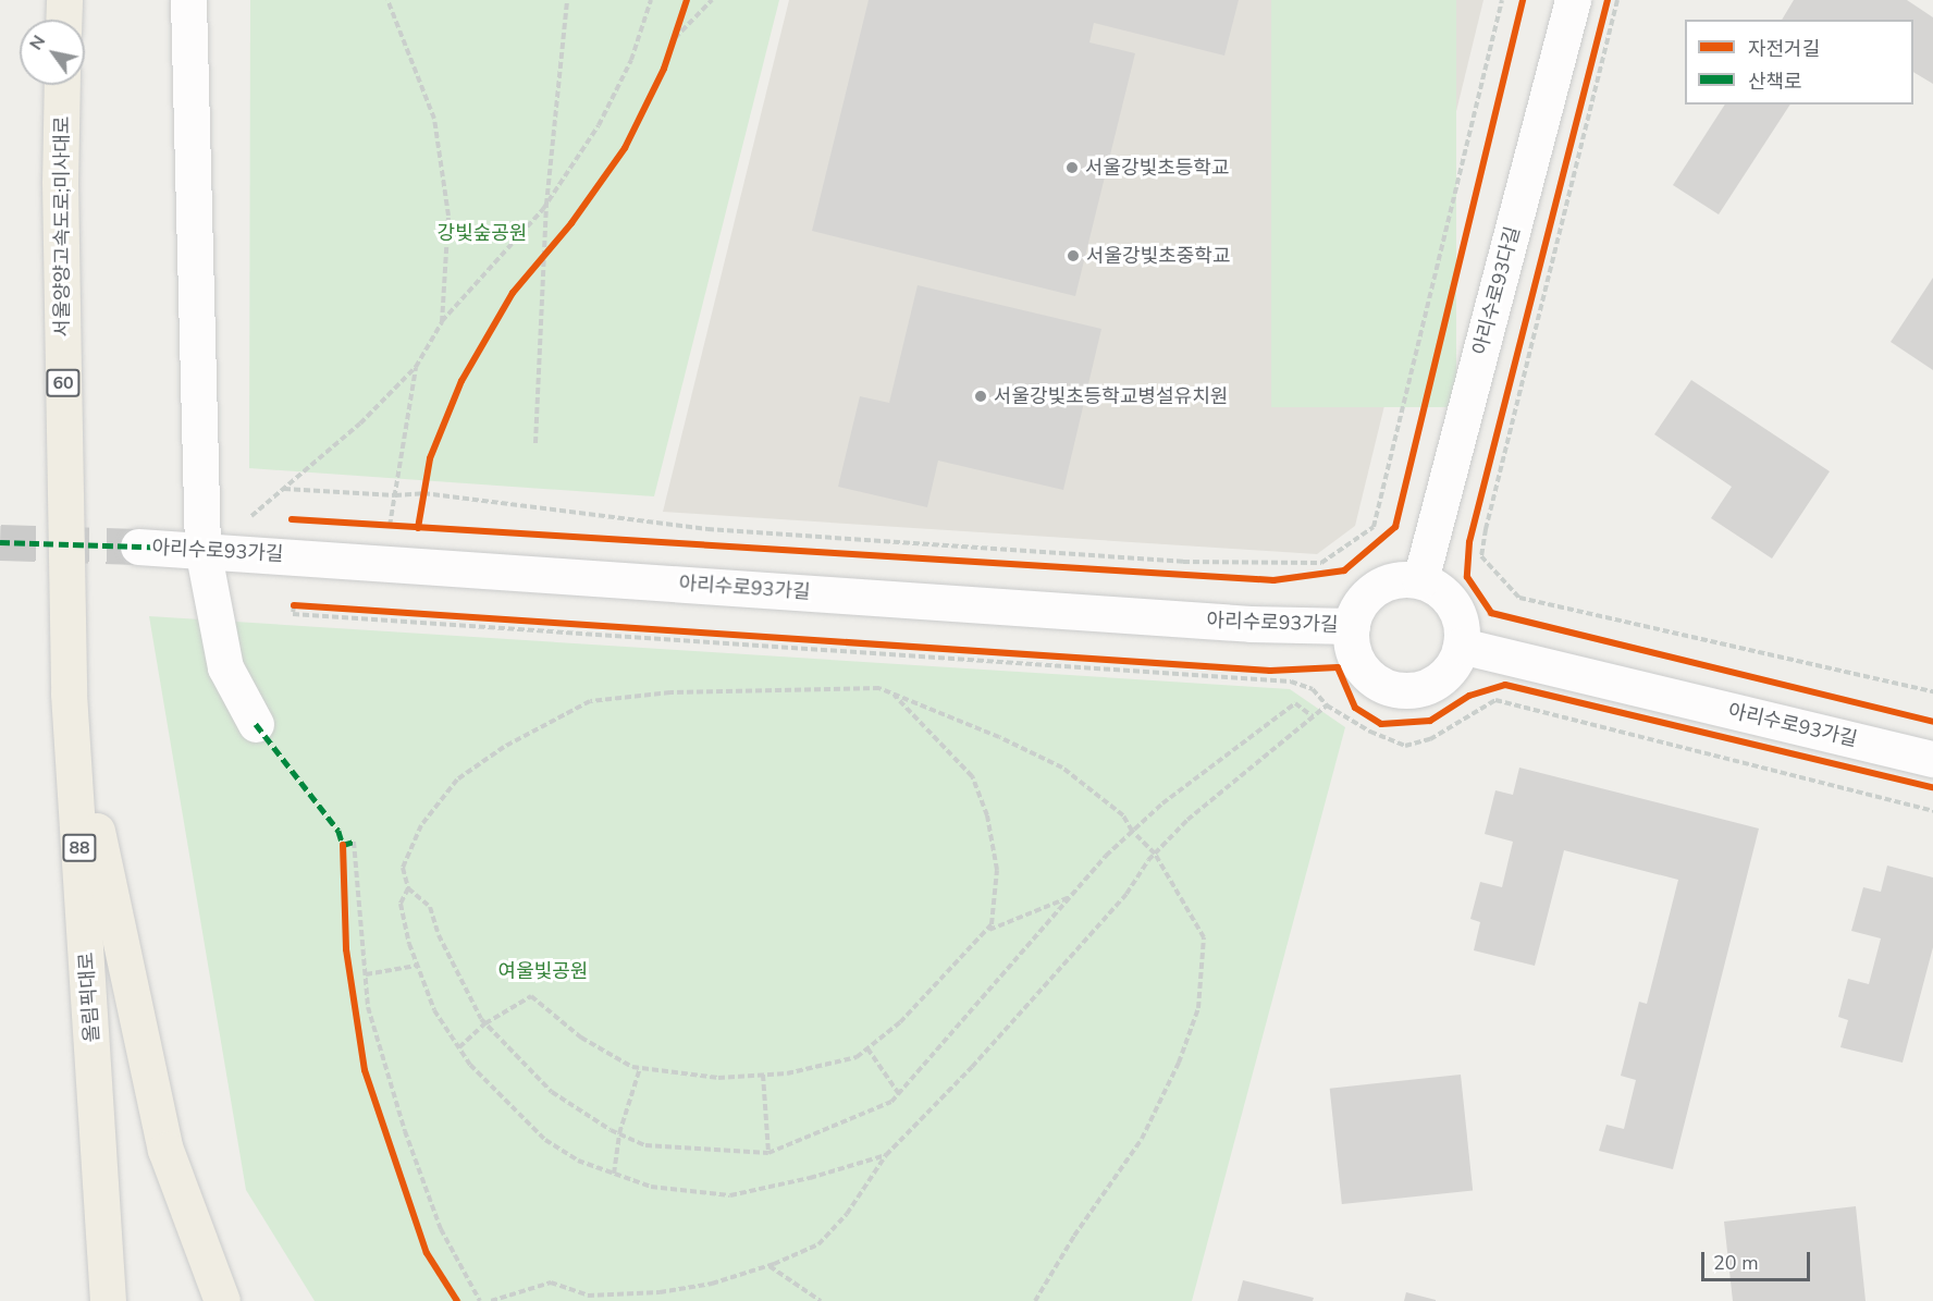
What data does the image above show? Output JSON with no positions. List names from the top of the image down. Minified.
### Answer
{"streets":{"highway":["서울양양고속도로;미사대로","60","88","올림픽대로"],"street":["아리수로93다길","아리수로93가길"]},"crossings":[["서울양양고속도로;미사대로","올림픽대로"],["아리수로93다길","아리수로93가길"]],"parks":["강빛숲공원","여울빛공원"],"places":["서울강빛초등학교","서울강빛초중학교","서울강빛초등학교병설유치원"],"legend":["자전거길","산책로"],"scale_bar":"20 m","north":"top left"}
